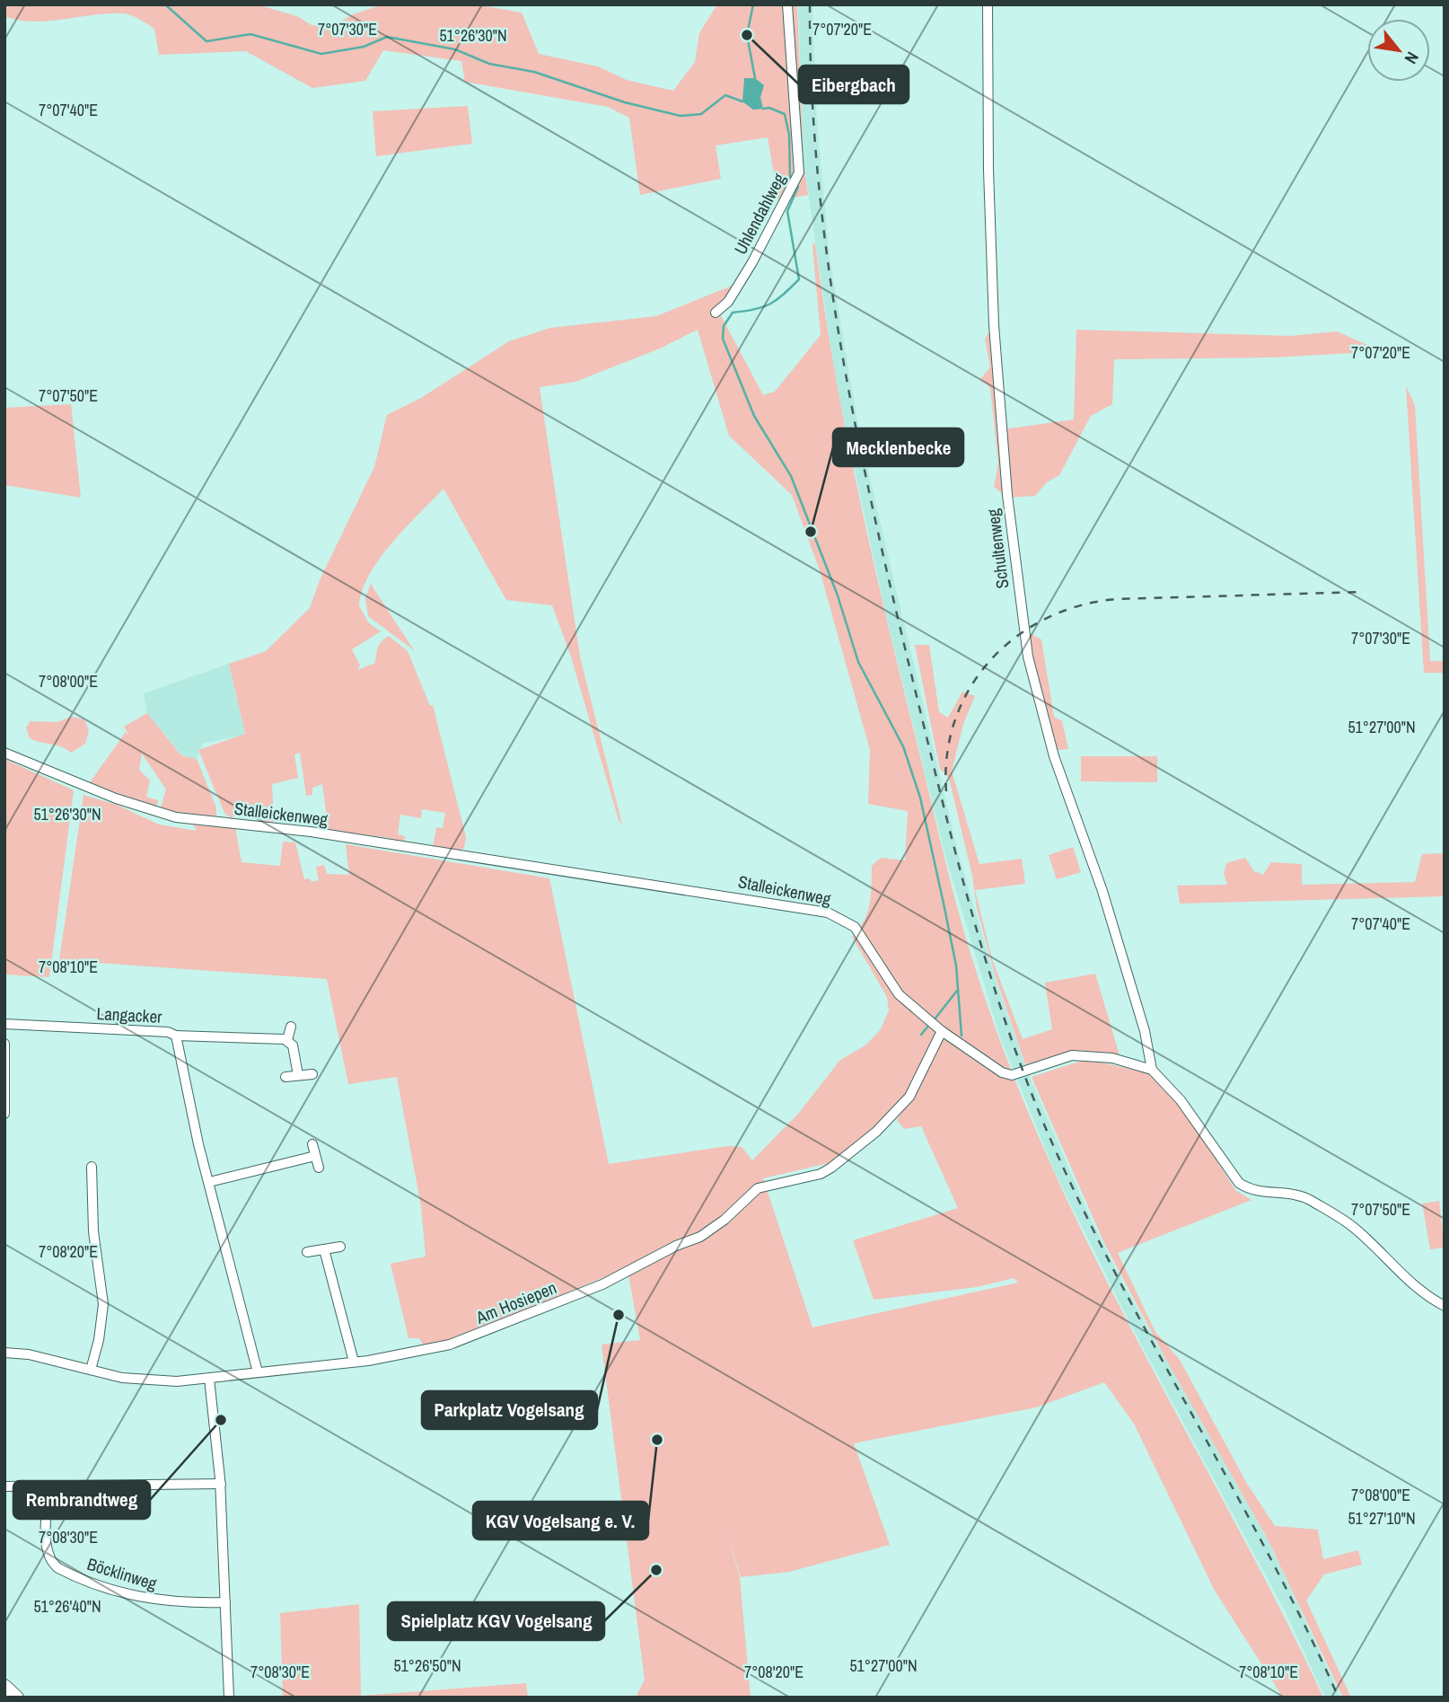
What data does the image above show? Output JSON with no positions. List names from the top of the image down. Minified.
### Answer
{"streets":{"street":["Uhlendahlweg","Schultenweg","Stalleickenweg","Langacker","Am Hosiepen","Böcklinweg"]},"crossings":[["Schultenweg","Stalleickenweg"],["Stalleickenweg","Am Hosiepen"],["Langacker","Am Hosiepen"]],"places":["Eibergbach","Mecklenbecke","Parkplatz Vogelsang","Rembrandtweg","KGV Vogelsang e. V.","Spielplatz KGV Vogelsang"],"north":"bottom right","coordinates":["7°07'30\"E","7°07'20\"E","51°26'30\"N","7°07'40\"E","7°07'50\"E","7°08'00\"E","51°27'00\"N","7°08'10\"E","7°08'20\"E","51°27'10\"N","7°08'30\"E","51°26'40\"N","51°26'50\"N"]}
